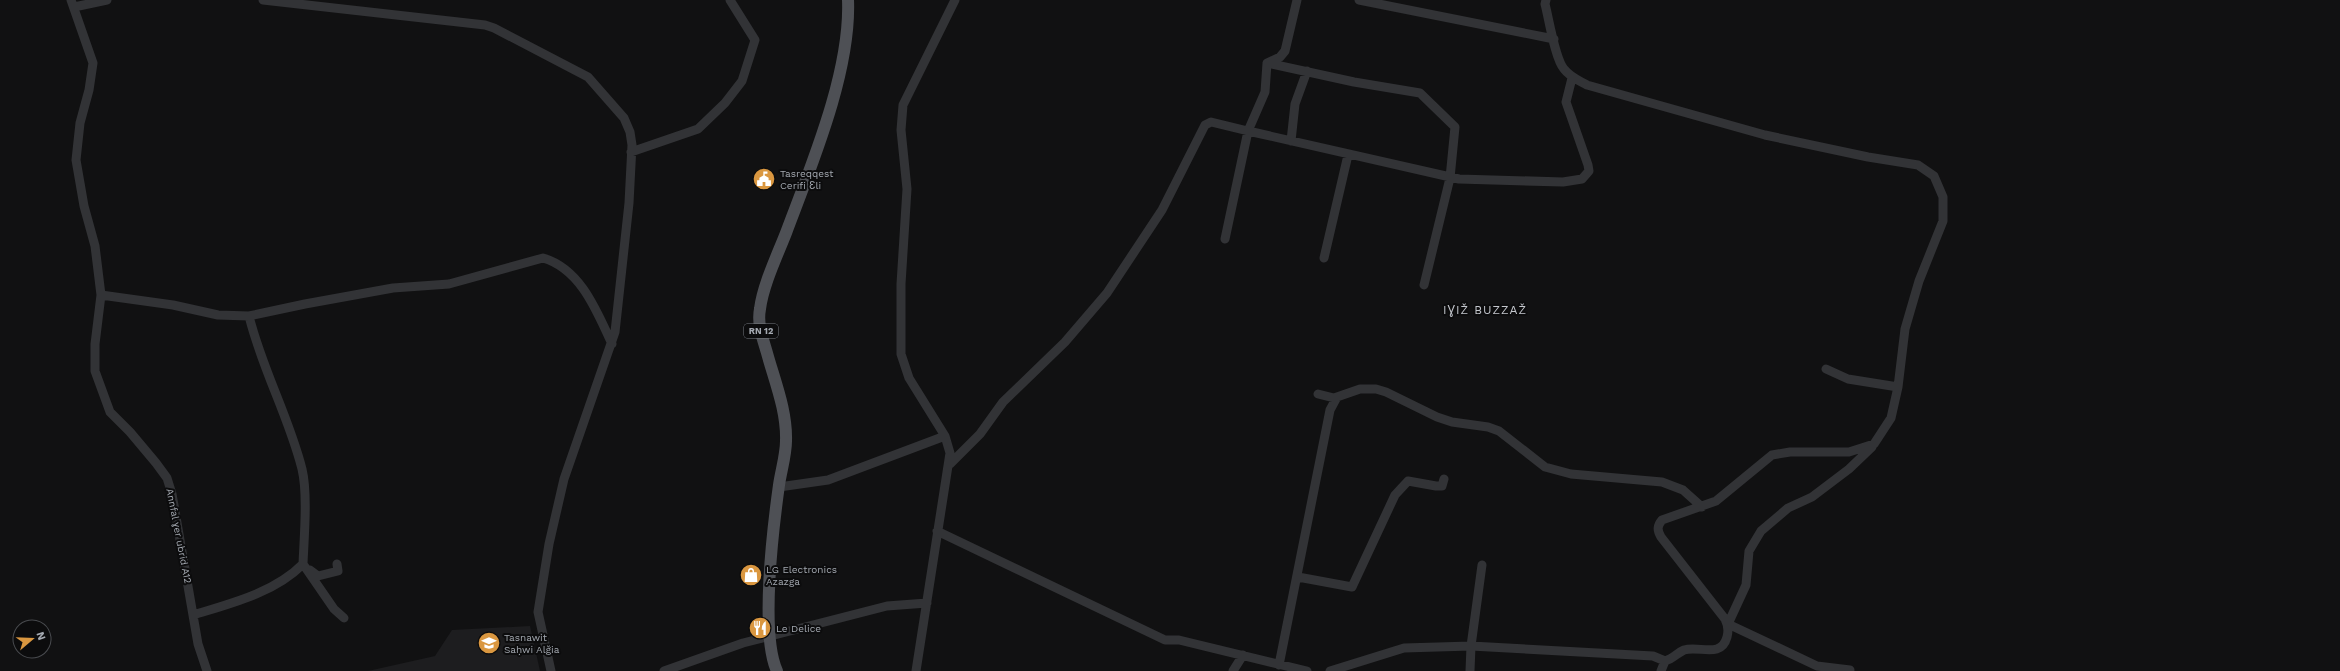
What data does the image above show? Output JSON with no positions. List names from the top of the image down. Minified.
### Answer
{"streets":{"main road":["RN 12"],"street":["Annfal ɣer ubrid A12"]},"districts":["IƔIŽ BUZZAŽ"],"places":{"public building":["Tasreqqest Cerifi Ɛli"],"shop":["LG Electronics Azazga"],"restaurant":["Le Delice"],"school or university":["Tasnawit Saḥwi Alǧia"]},"north":"right"}
